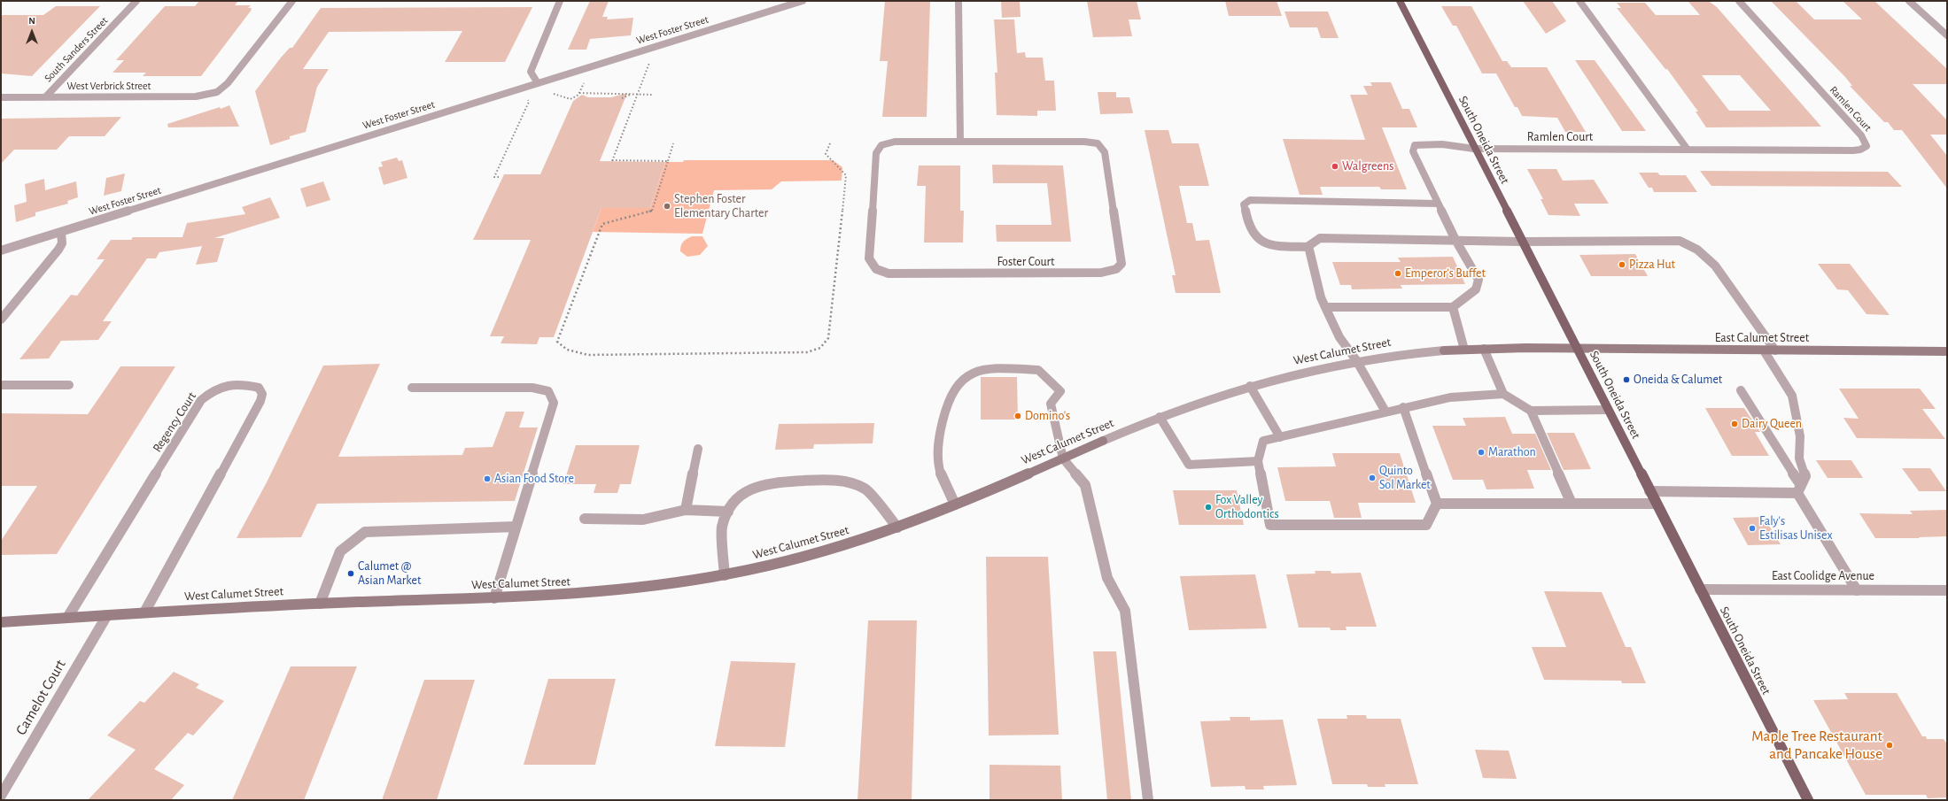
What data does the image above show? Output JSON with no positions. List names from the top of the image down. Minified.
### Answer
{"streets":{"main road":["South Oneida Street","East Calumet Street","West Calumet Street"],"street":["West Foster Street","South Sanders Street","West Verbrick Street","Ramlen Court","Foster Court","Regency Court","East Coolidge Avenue","Camelot Court"]},"crossings":[["South Sanders Street","West Verbrick Street"],["Ramlen Court","South Oneida Street"],["South Oneida Street","East Calumet Street"],["South Oneida Street","West Calumet Street"],["South Oneida Street","East Coolidge Avenue"],["East Calumet Street","West Calumet Street"],["West Calumet Street","Regency Court"],["West Calumet Street","Camelot Court"]],"places":["Walgreens","Stephen Foster Elementary Charter","Pizza Hut","Emperor's Buffet","Oneida & Calumet","Domino's","Dairy Queen","Marathon","Quinto Sol Market","Asian Food Store","Fox Valley Orthodontics","Faly's Estilisas Unisex","Calumet @ Asian Market","Maple Tree Restaurant and Pancake House"],"north":"top"}
